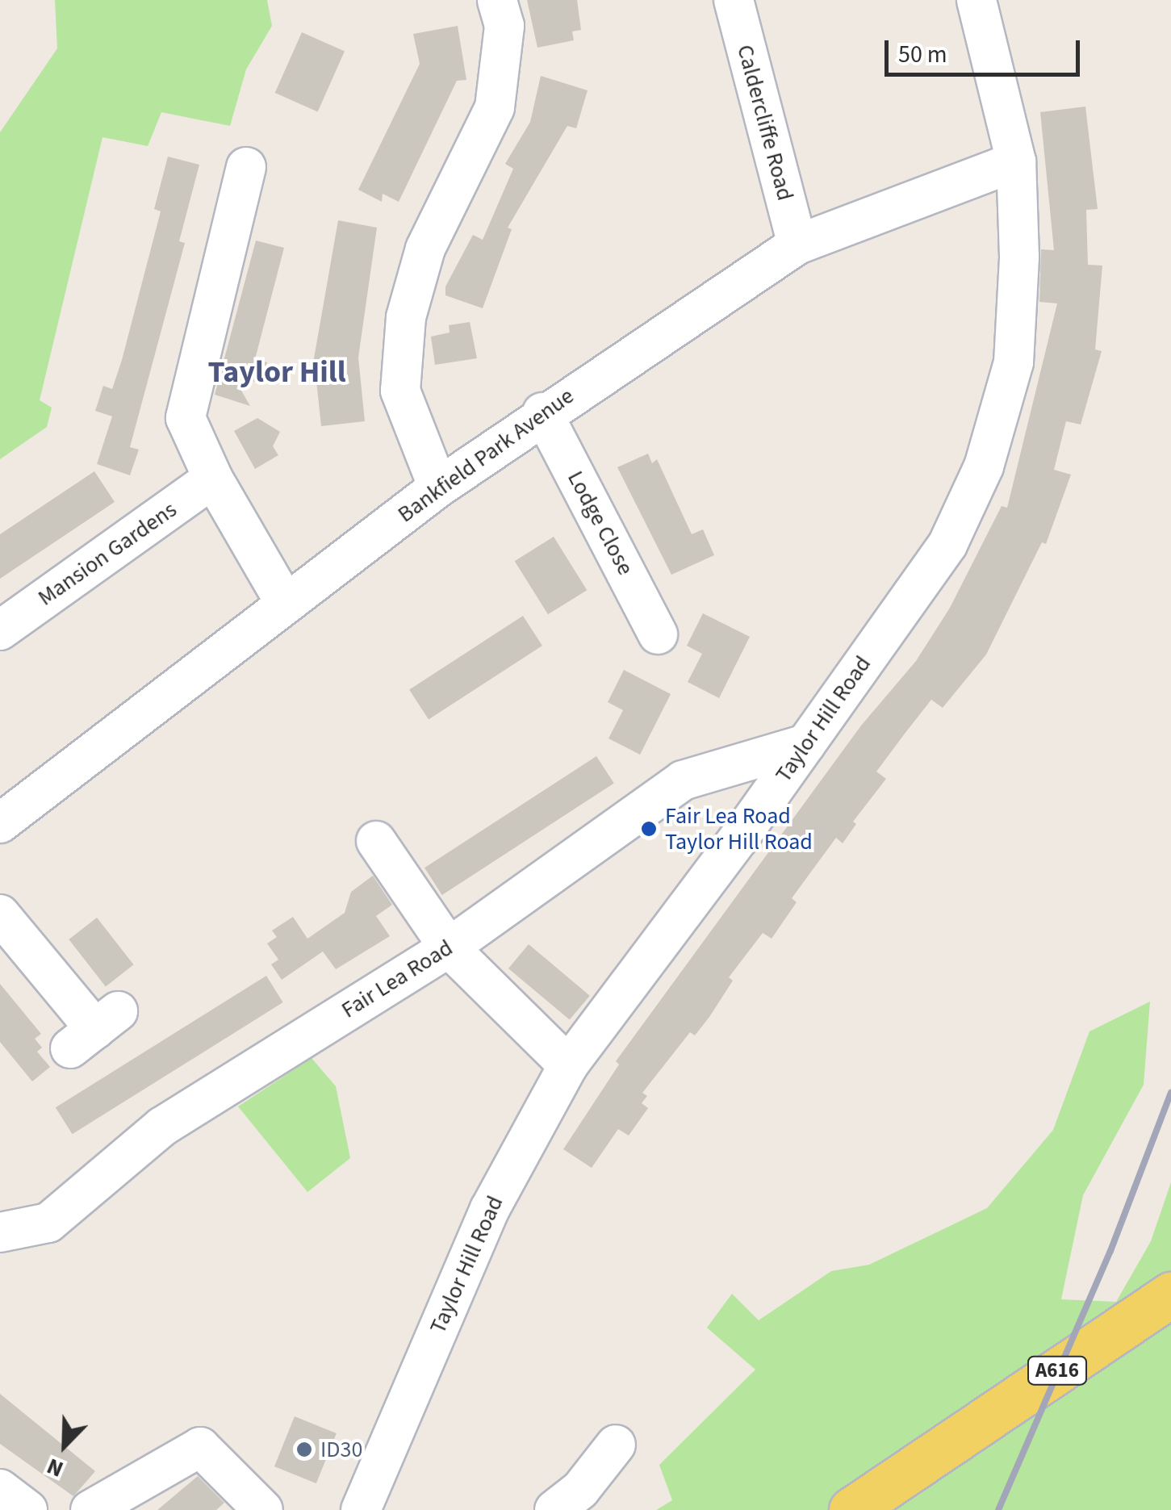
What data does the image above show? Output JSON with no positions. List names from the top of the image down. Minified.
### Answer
{"streets":{"main road":["A616"],"street":["Caldercliffe Road","Bankfield Park Avenue","Lodge Close","Mansion Gardens","Taylor Hill Road","Fair Lea Road"]},"crossings":[["Caldercliffe Road","Bankfield Park Avenue"],["Bankfield Park Avenue","Lodge Close"],["Bankfield Park Avenue","Taylor Hill Road"],["Taylor Hill Road","Fair Lea Road"]],"districts":["Taylor Hill"],"places":["Fair Lea Road Taylor Hill Road","ID30"],"scale_bar":"50 m","north":"bottom left"}
